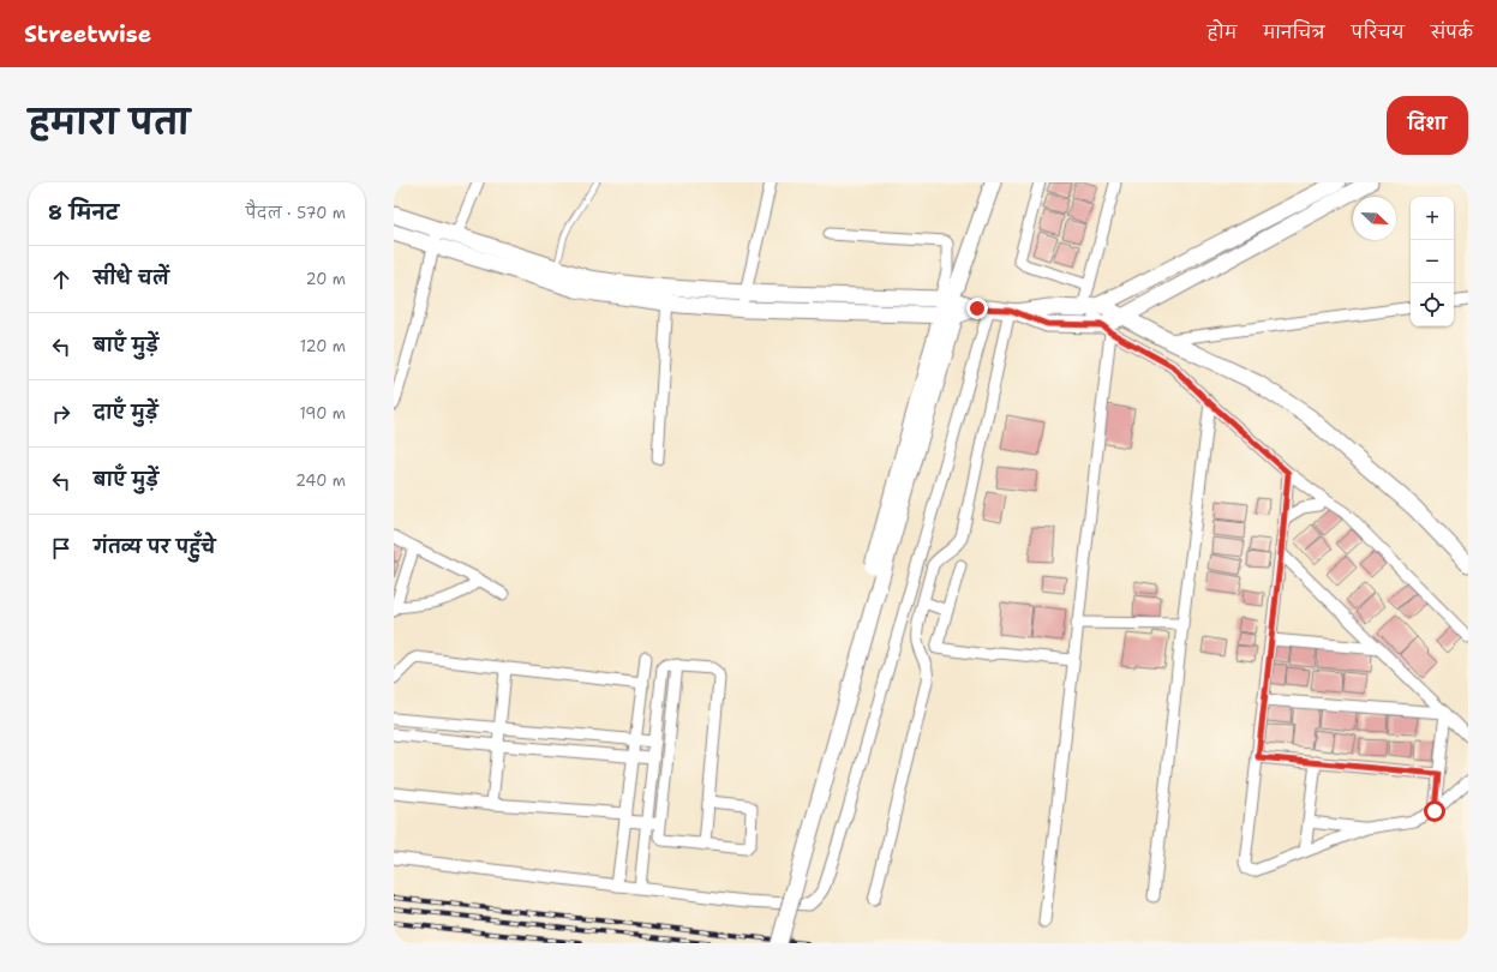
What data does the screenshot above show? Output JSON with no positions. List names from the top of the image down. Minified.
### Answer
{"north":"bottom right","page":{"header":"Streetwise","nav":["होम","मानचित्र","परिचय","संपर्क"],"title":"हमारा पता","buttons":"दिशा","heading":["8 मिनट","पैदल · 570 m"],"map_buttons":["+","−"],"list":[["सीधे चलें","20 m"],["बाएँ मुड़ें","120 m"],["दाएँ मुड़ें","190 m"],["बाएँ मुड़ें","240 m"],"गंतव्य पर पहुँचे"]}}
